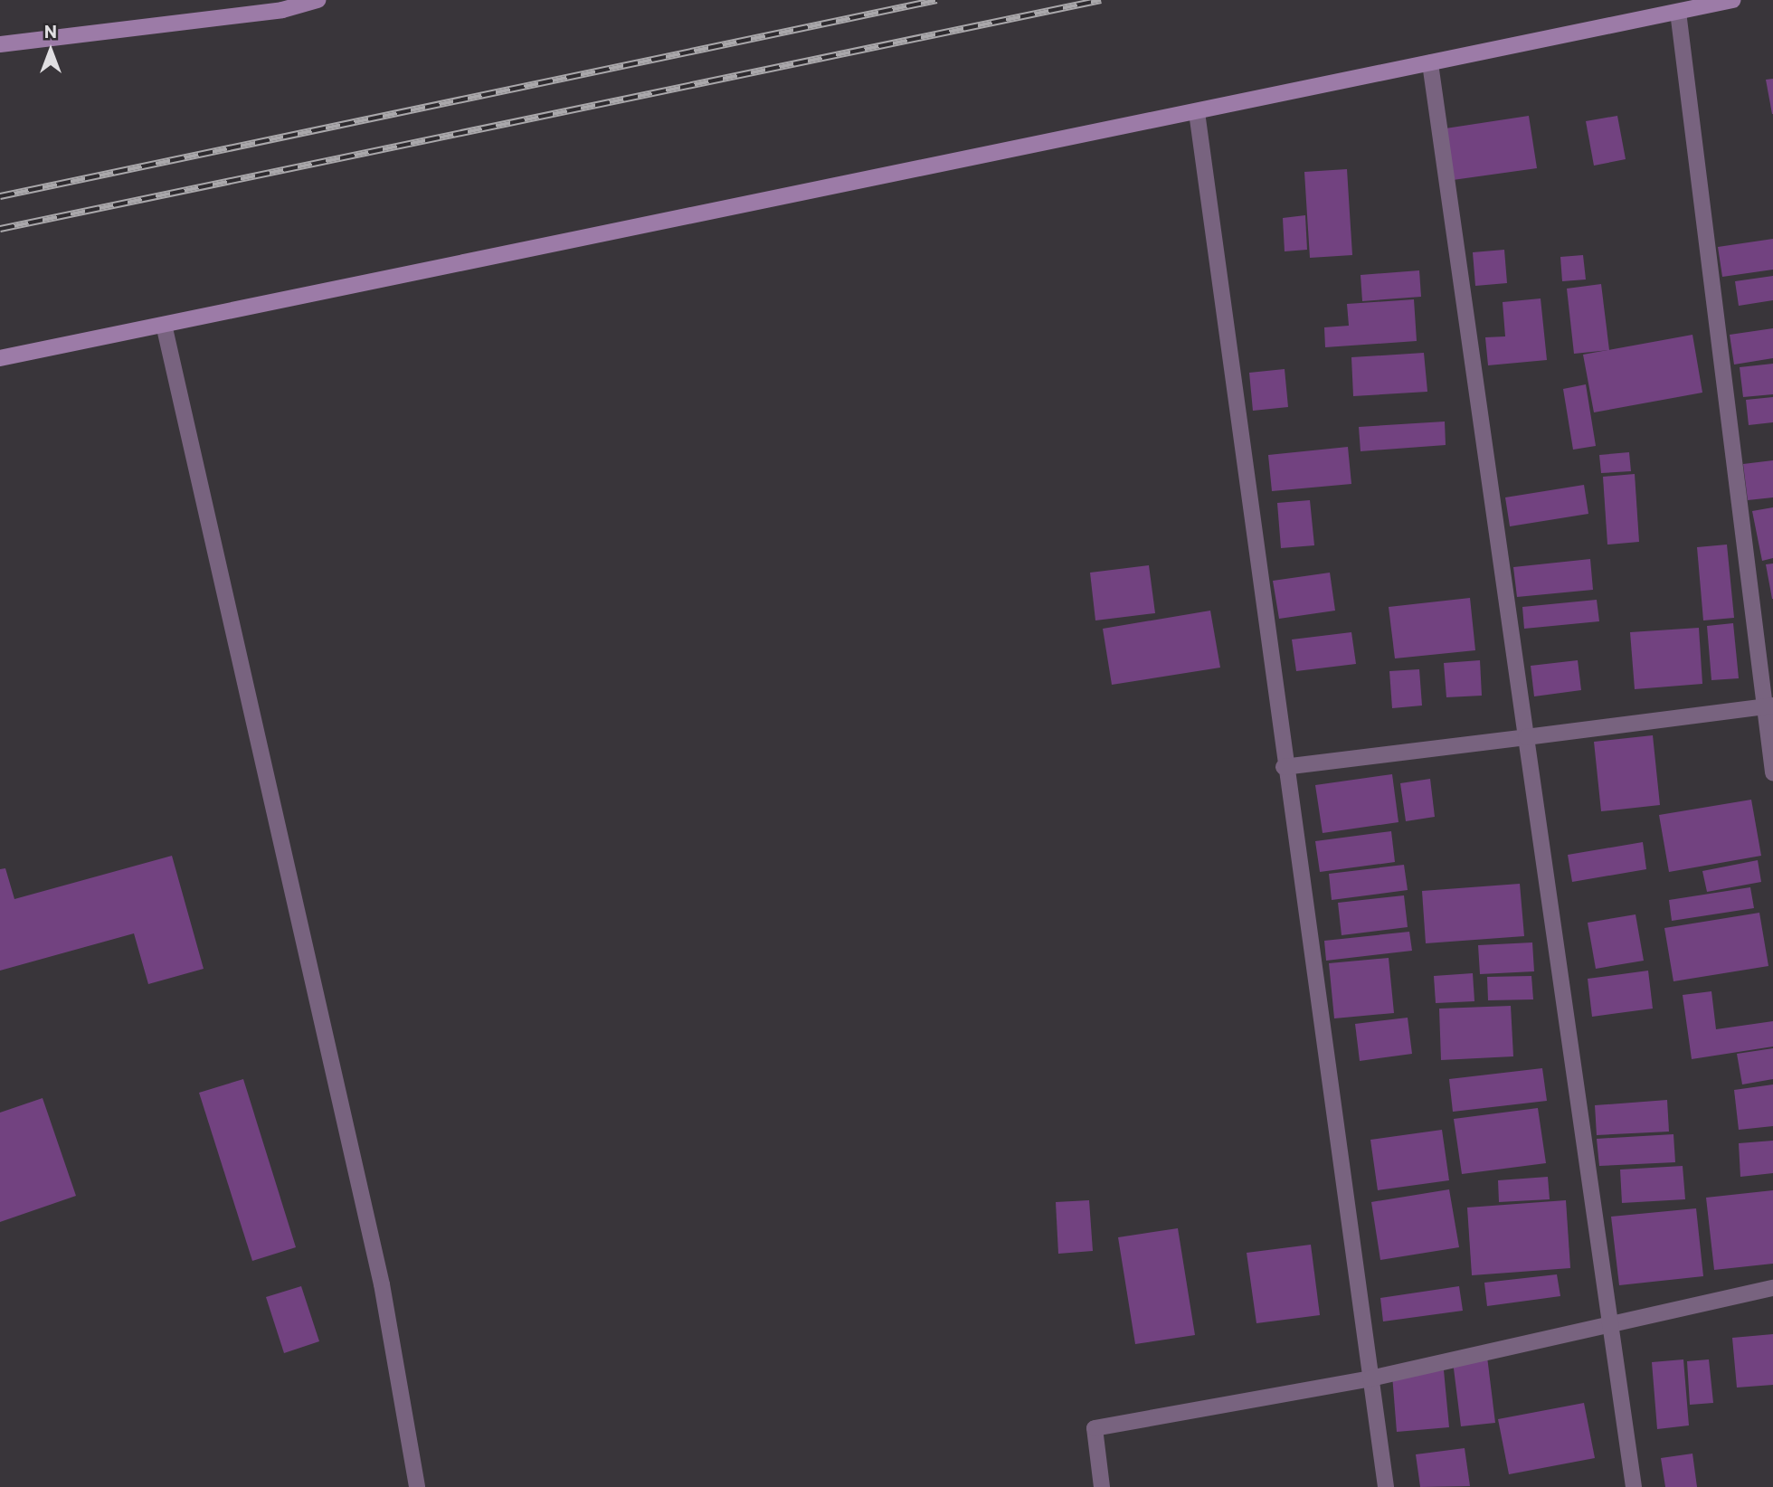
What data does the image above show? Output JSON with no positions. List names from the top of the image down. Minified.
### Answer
{"north":"top"}
